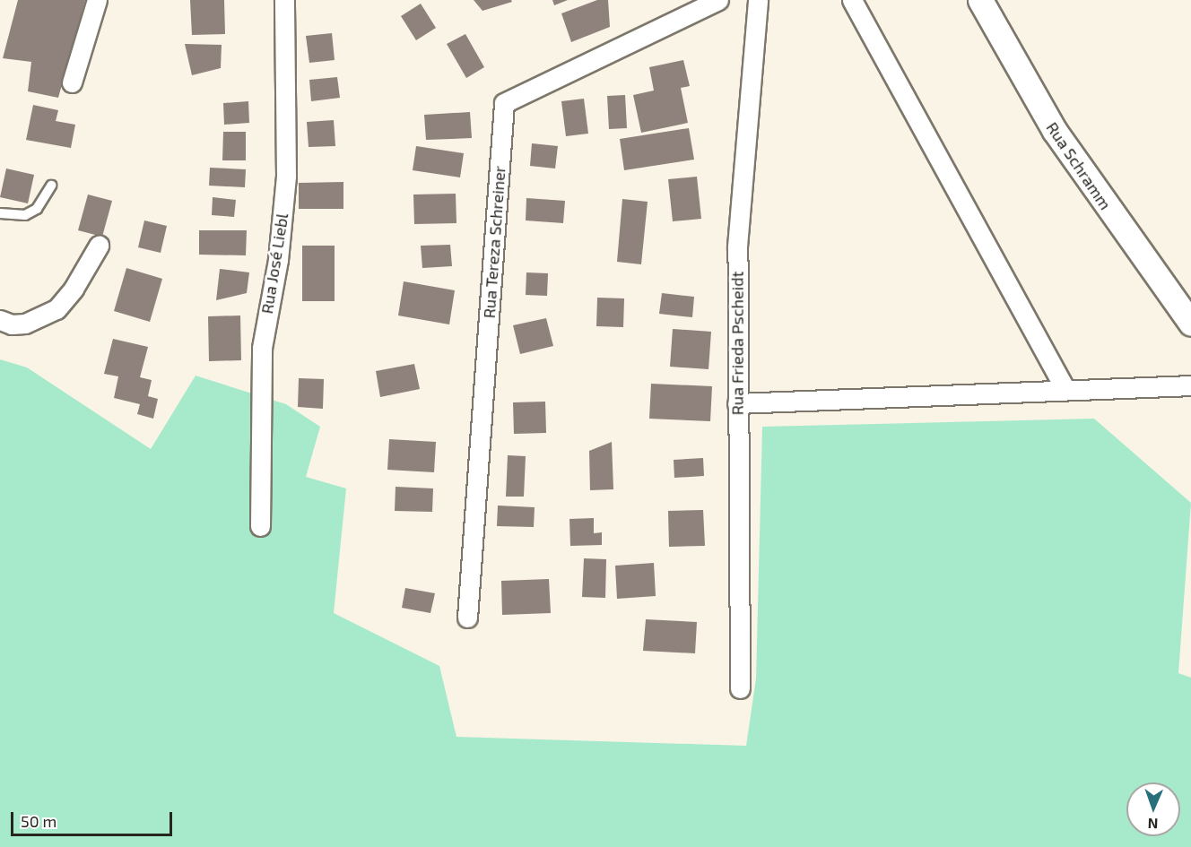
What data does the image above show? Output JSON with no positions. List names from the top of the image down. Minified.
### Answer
{"streets":{"street":["Rua Schramm","Rua Tereza Schreiner","Rua José Liebl","Rua Frieda Pscheidt"]},"scale_bar":"50 m","north":"bottom"}
